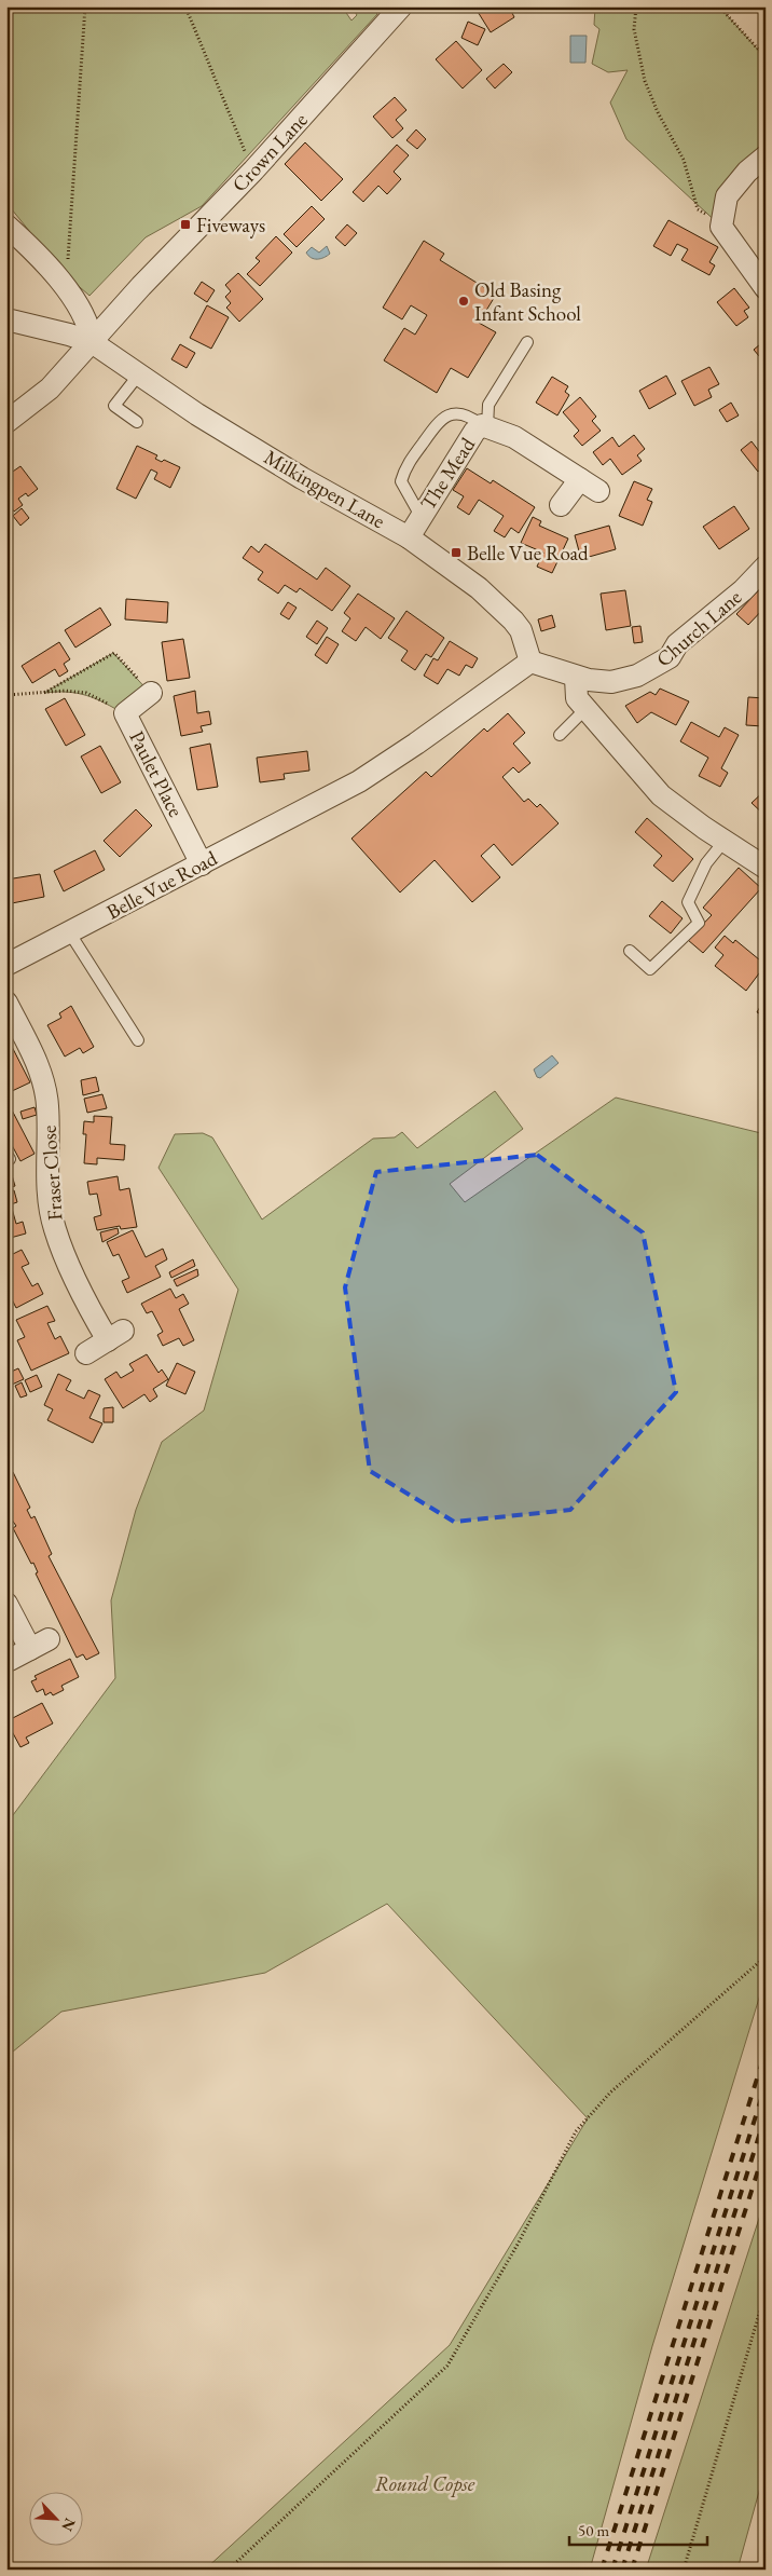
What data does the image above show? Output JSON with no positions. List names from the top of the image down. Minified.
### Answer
{"streets":{"street":["Crown Lane","The Mead","Milkingpen Lane","Church Lane","Paulet Place","Belle Vue Road","Fraser Close"]},"crossings":[["Crown Lane","Milkingpen Lane"],["The Mead","Milkingpen Lane"],["Milkingpen Lane","Church Lane"],["Milkingpen Lane","Belle Vue Road"],["Church Lane","Belle Vue Road"],["Paulet Place","Belle Vue Road"]],"parks":["Round Copse"],"places":{"transit":["Fiveways","Belle Vue Road"],"other":["Old Basing Infant School"]},"scale_bar":"50 m","north":"bottom right"}
